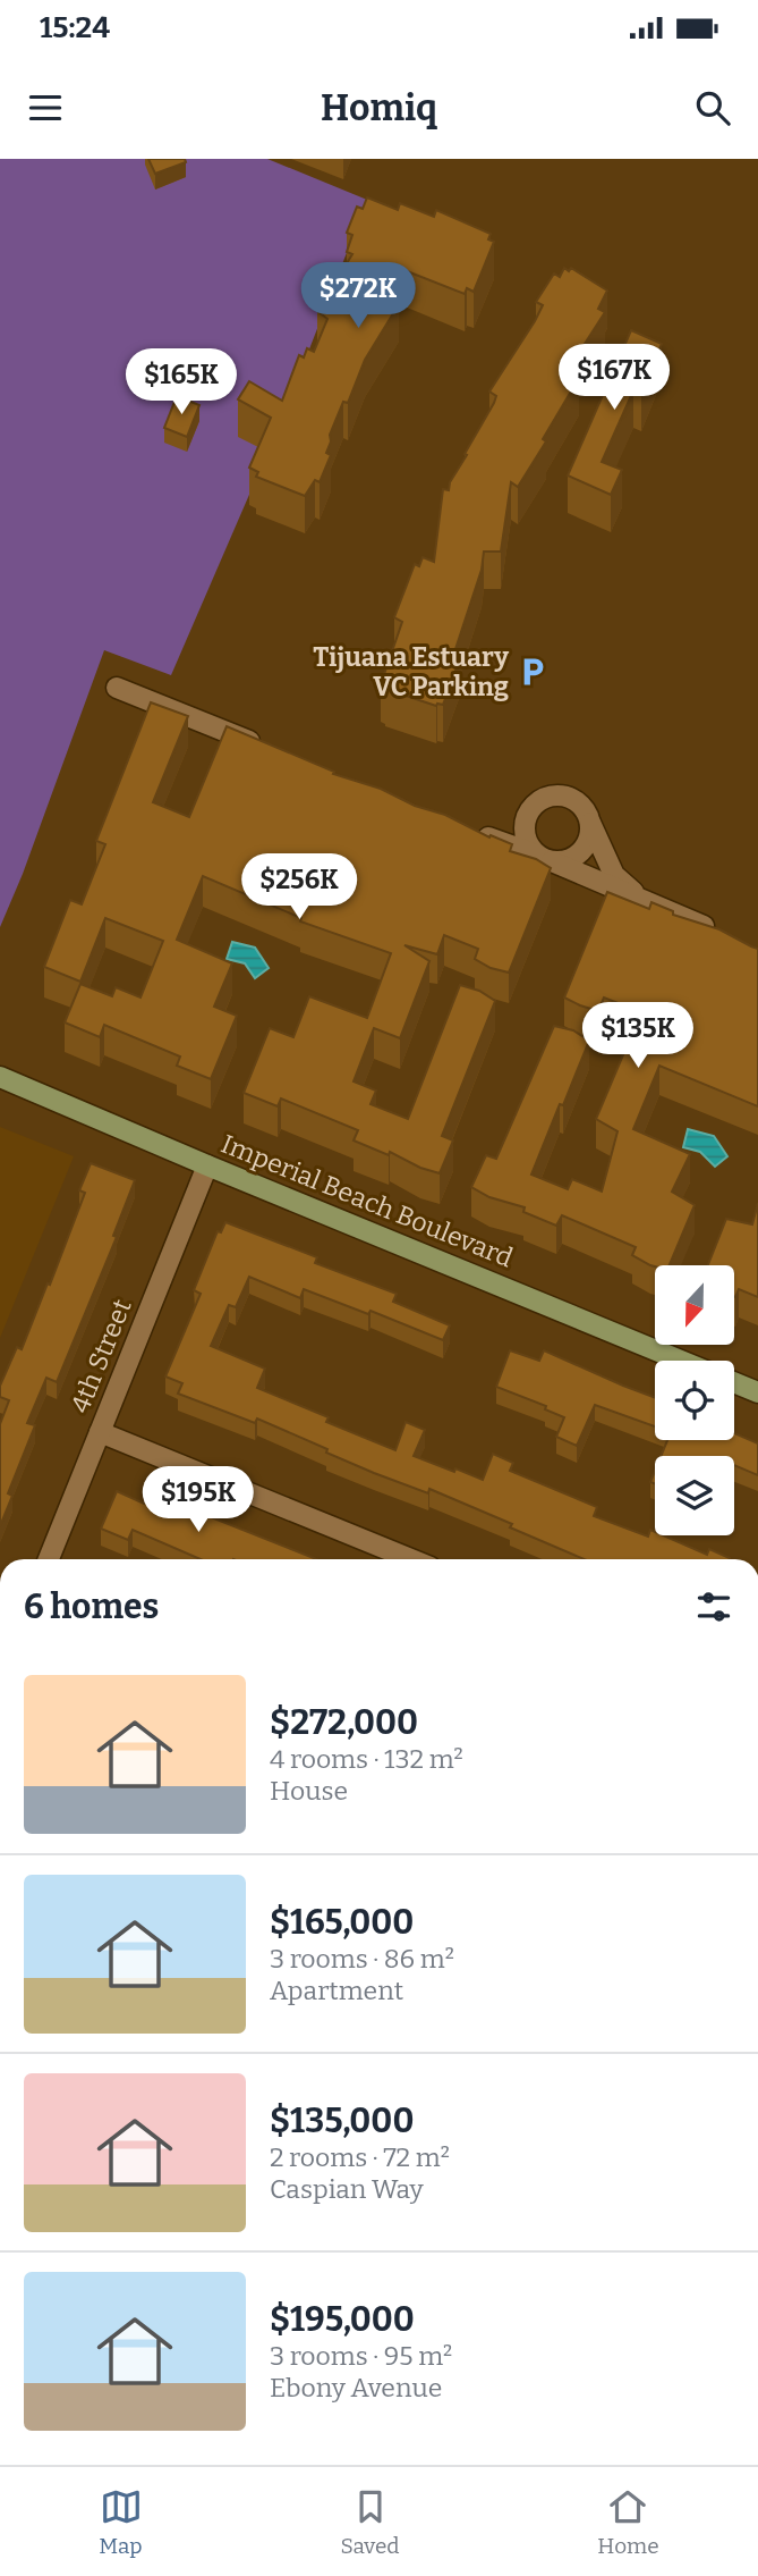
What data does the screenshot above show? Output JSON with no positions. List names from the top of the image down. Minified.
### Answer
{"streets":{"main road":["Imperial Beach Boulevard"],"street":["4th Street"]},"crossings":[["Imperial Beach Boulevard","4th Street"]],"places":{"parking":["Tijuana Estuary VC Parking"]},"north":"bottom","page":{"status":"15:24","header":"Homiq","price":["$272K","$167K","$165K","$256K","$135K","$195K"],"heading":"6 homes","list":[{"name":"$272,000","note":"4 rooms · 132 m² · House"},{"name":"$165,000","note":"3 rooms · 86 m² · Apartment"},{"name":"$135,000","note":"2 rooms · 72 m² · Caspian Way"},{"name":"$195,000","note":"3 rooms · 95 m² · Ebony Avenue"}],"tabs":["Map","Saved","Home"]}}
